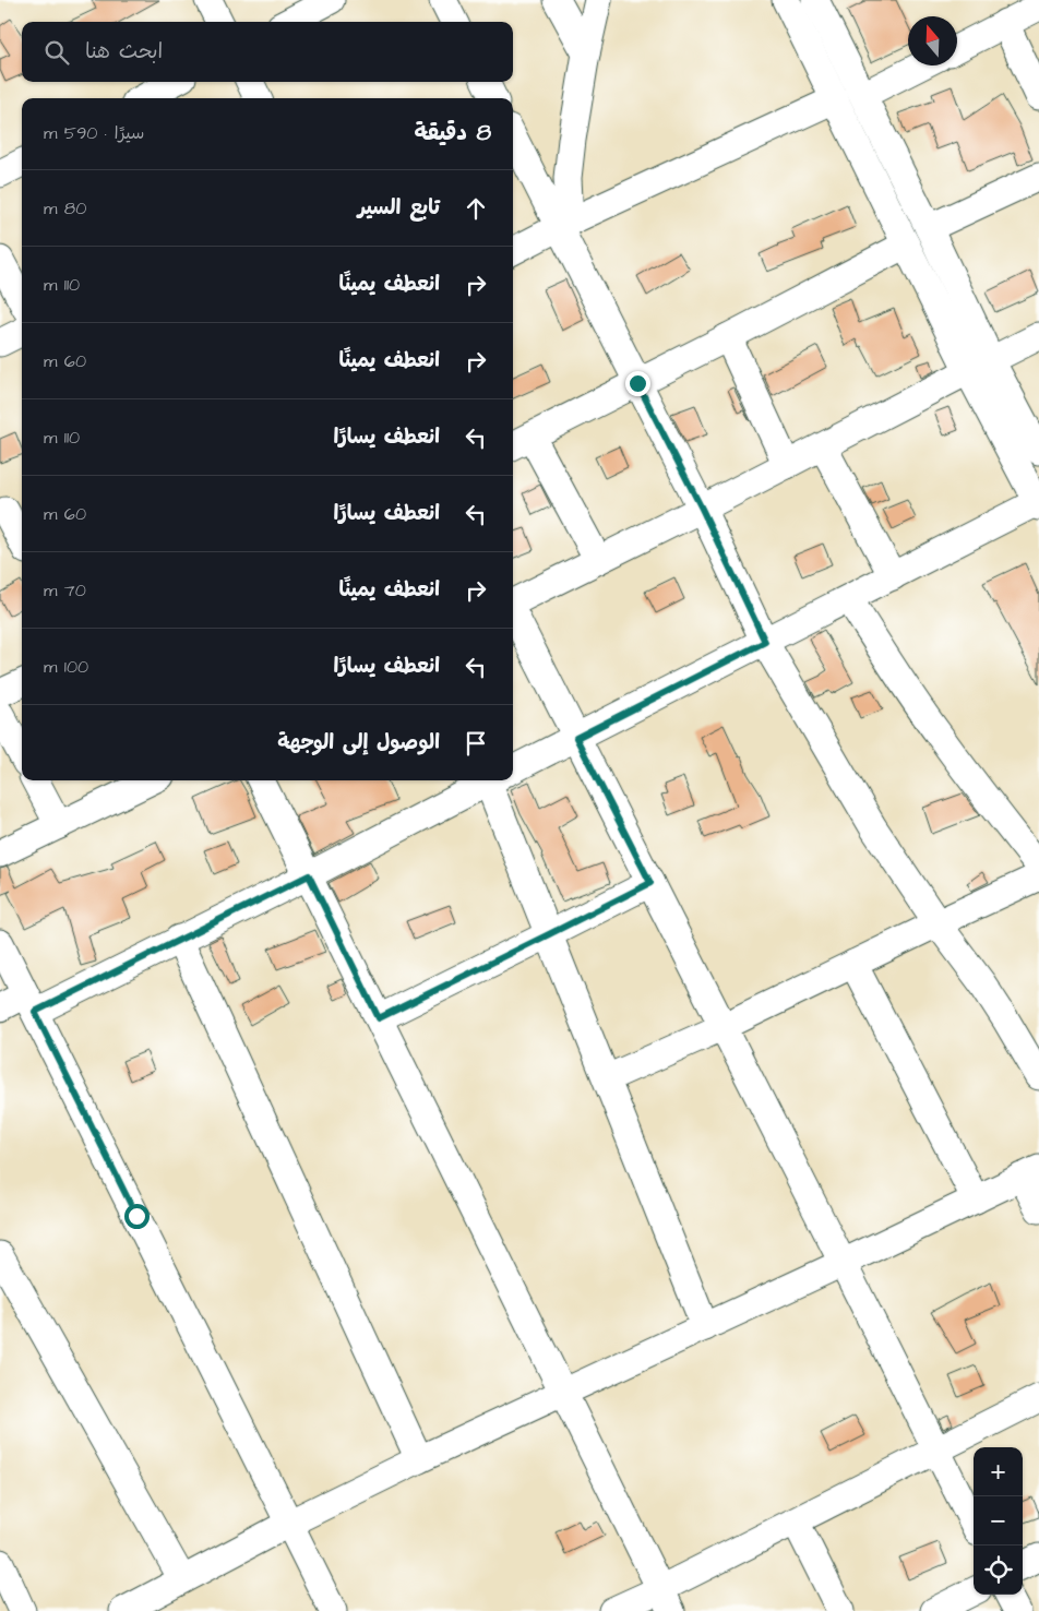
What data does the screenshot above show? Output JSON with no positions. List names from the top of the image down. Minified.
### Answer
{"north":"top","page":{"search":"ابحث هنا","heading":["8 دقيقة","سيرًا · 590 m"],"list":[["تابع السير","80 m"],["انعطف يمينًا","110 m"],["انعطف يمينًا","60 m"],["انعطف يسارًا","110 m"],["انعطف يسارًا","60 m"],["انعطف يمينًا","70 m"],["انعطف يسارًا","100 m"],"الوصول إلى الوجهة"],"map_buttons":["+","−"]}}
